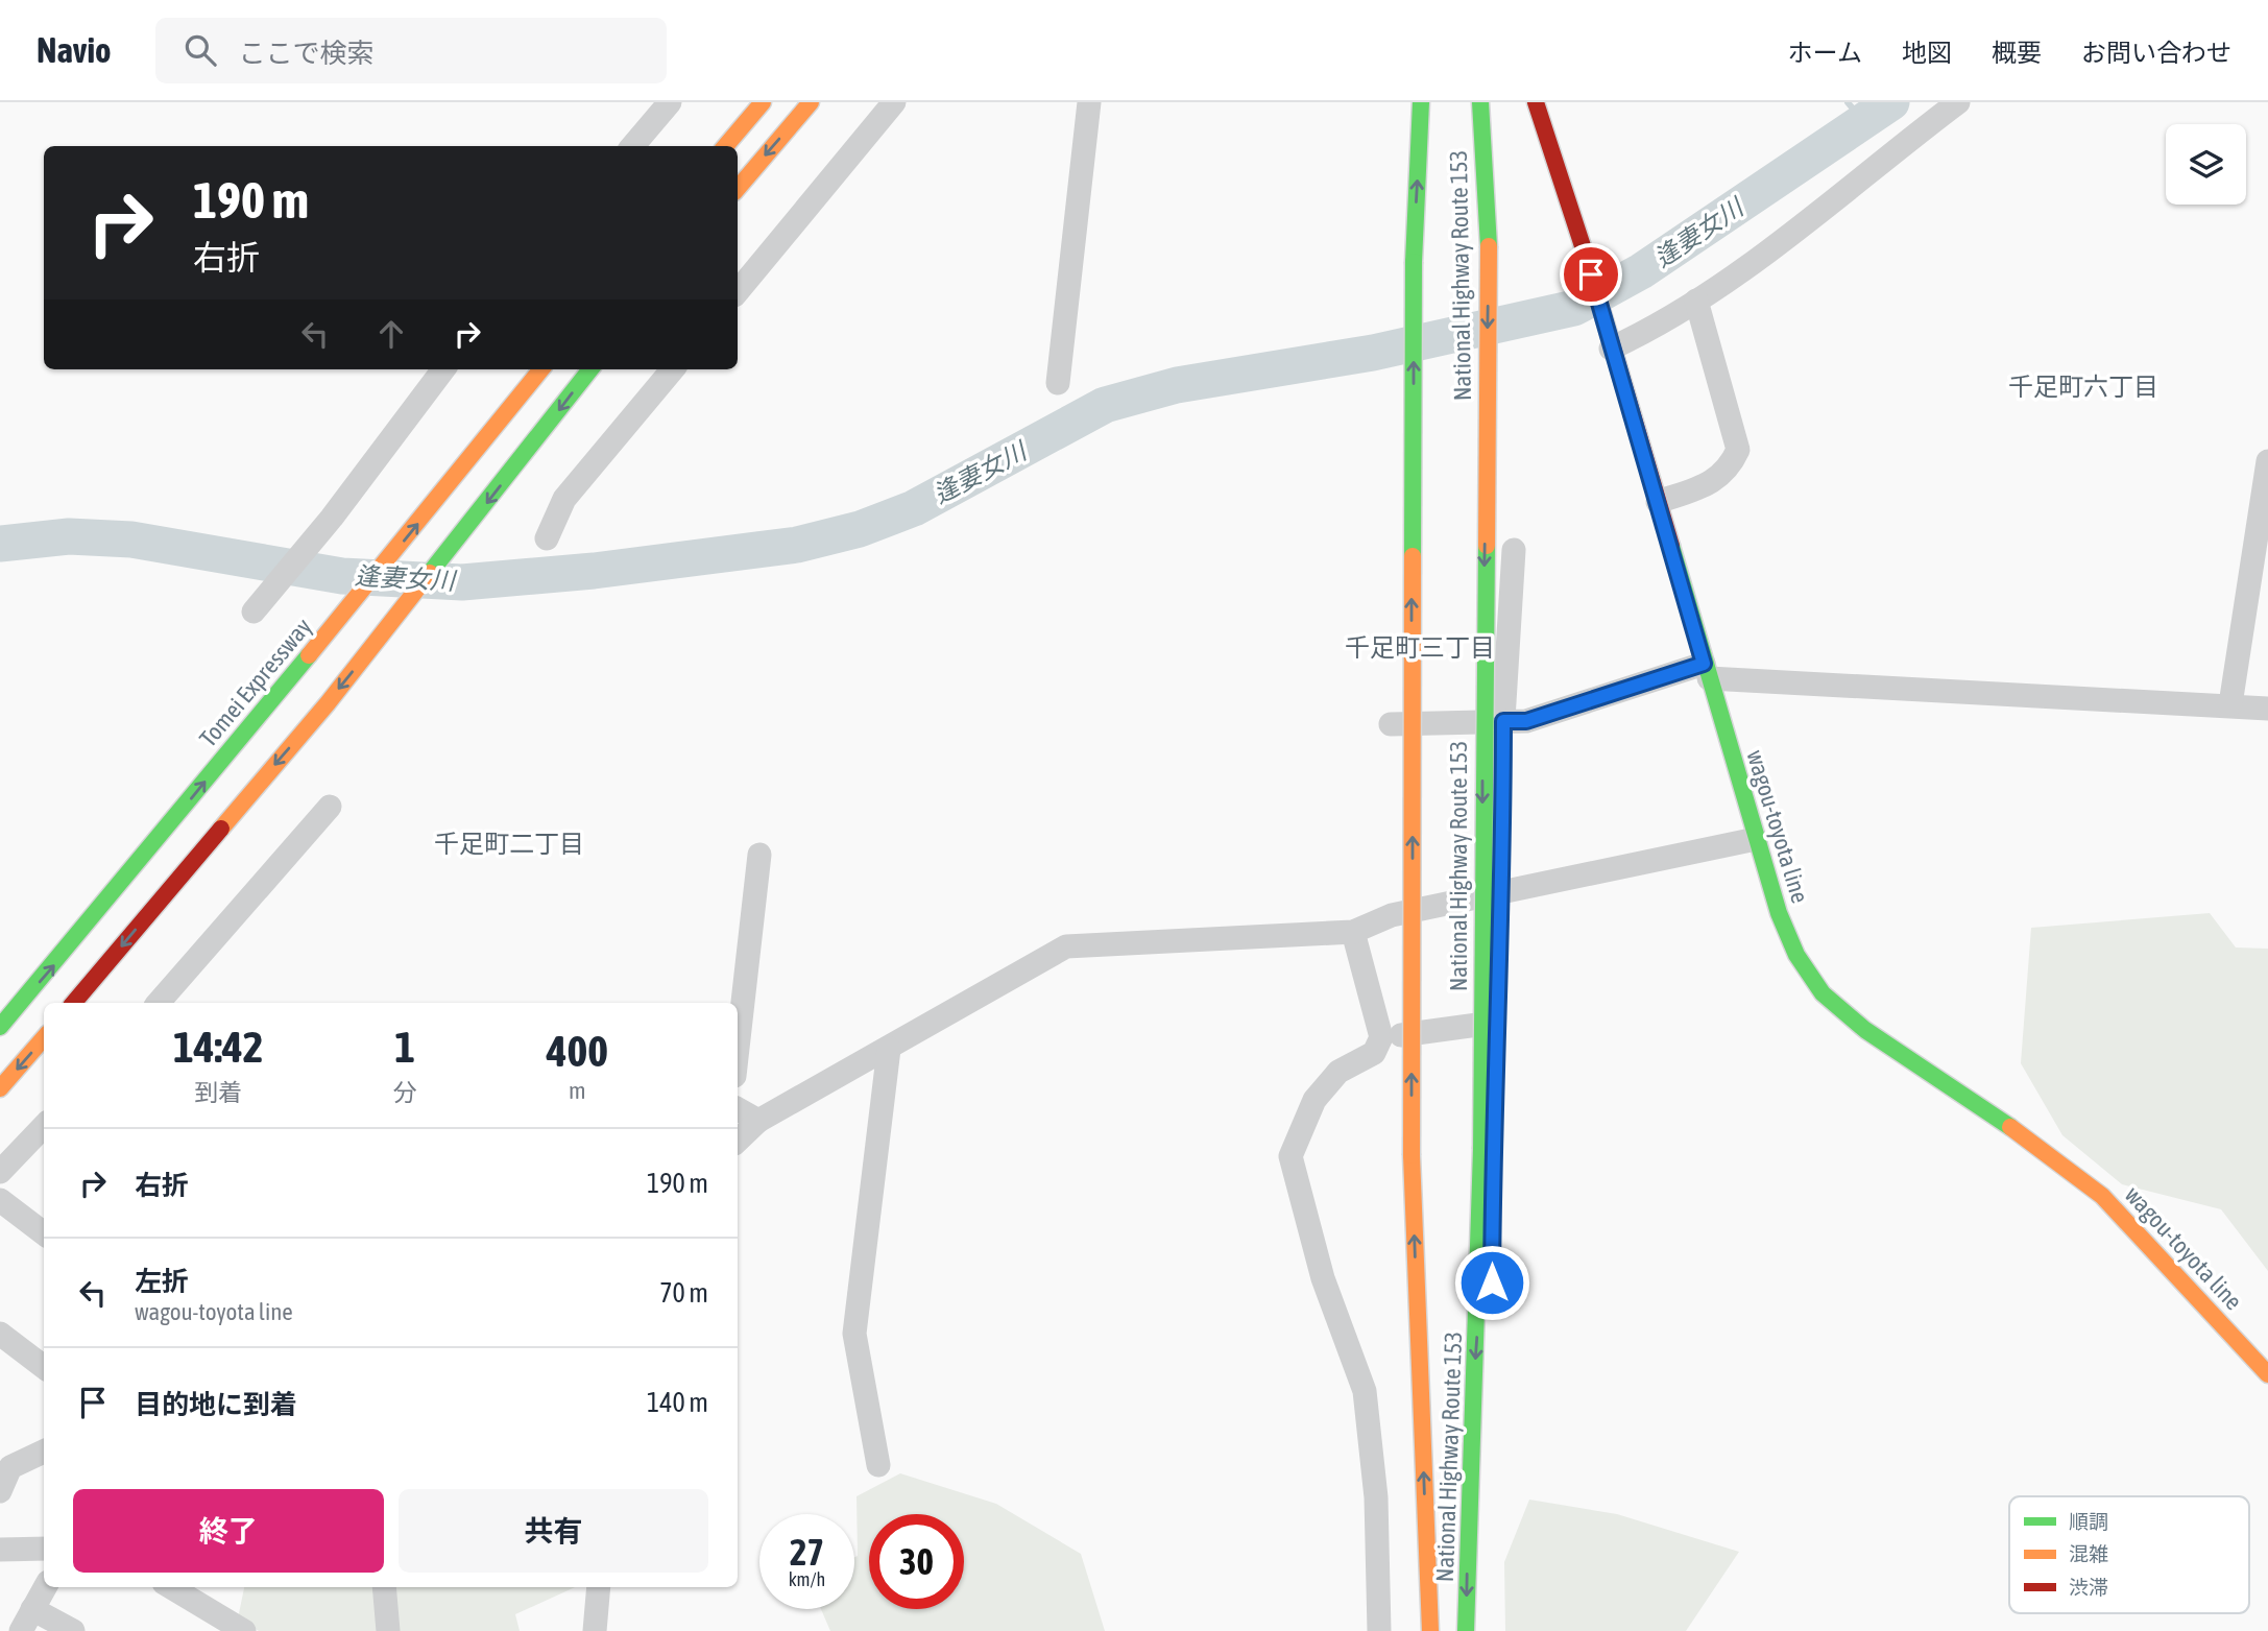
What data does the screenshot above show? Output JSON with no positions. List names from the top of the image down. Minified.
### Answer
{"streets":{"main road":["National Highway Route 153","Tomei Expressway","wagou-toyota line"]},"districts":["千足町六丁目","千足町三丁目","千足町二丁目"],"water":["逢妻女川"],"legend":["順調","混雑","渋滞"],"page":{"header":"Navio","search":"ここで検索","nav":["ホーム","地図","概要","お問い合わせ"],"turn":["190 m","右折"],"eta":["14:42","到着","1","分","400","m"],"list":[{"name":"右折","value":"190 m"},{"name":"左折","note":"wagou-toyota line","value":"70 m"},{"name":"目的地に到着","value":"140 m"}],"buttons":["終了","共有"],"speed":"27 km/h","limit":"30"}}
